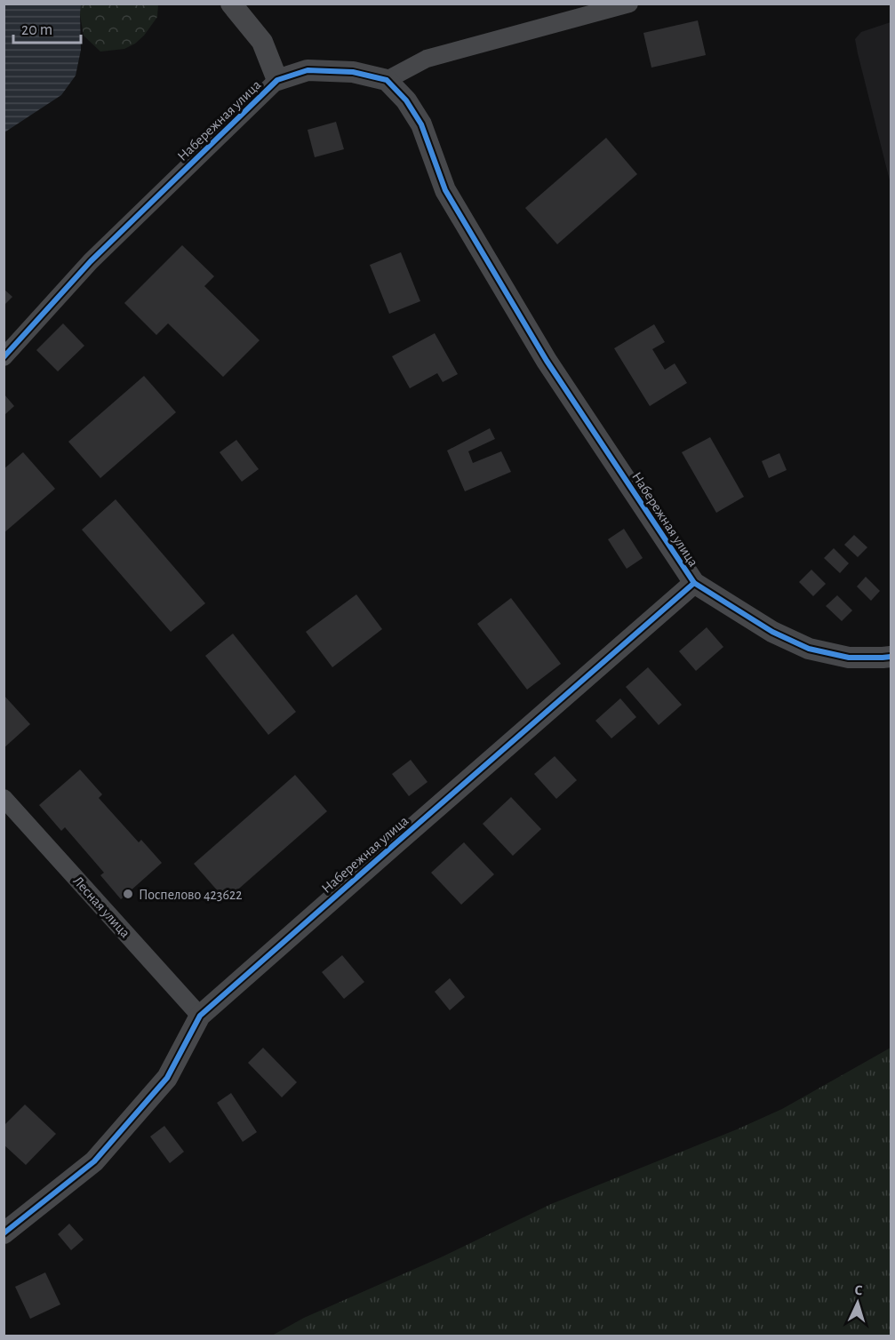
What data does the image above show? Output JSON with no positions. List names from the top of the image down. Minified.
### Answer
{"streets":{"street":["Набережная улица","Лесная улица"]},"crossings":[["Набережная улица","Лесная улица"]],"places":["Поспелово 423622"],"scale_bar":"20 m","north":"top"}
